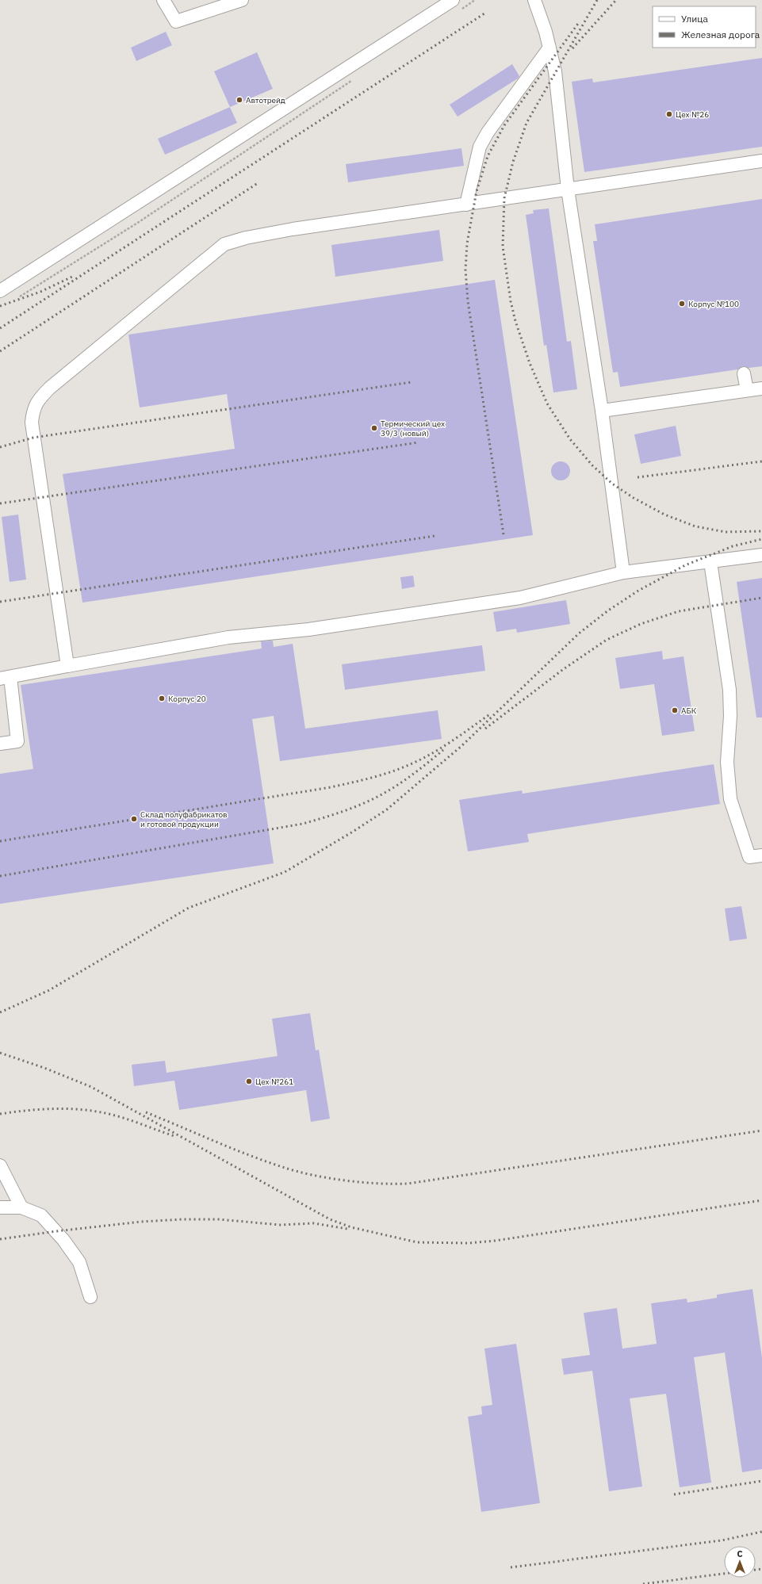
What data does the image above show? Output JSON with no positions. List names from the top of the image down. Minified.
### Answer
{"places":["Автотрейд","Цех №26","Корпус №100","Термический цех 39/3 (новый)","Корпус 20","АБК","Склад полуфабрикатов и готовой продукции","Цех №261"],"legend":["Улица","Железная дорога"],"north":"top"}
